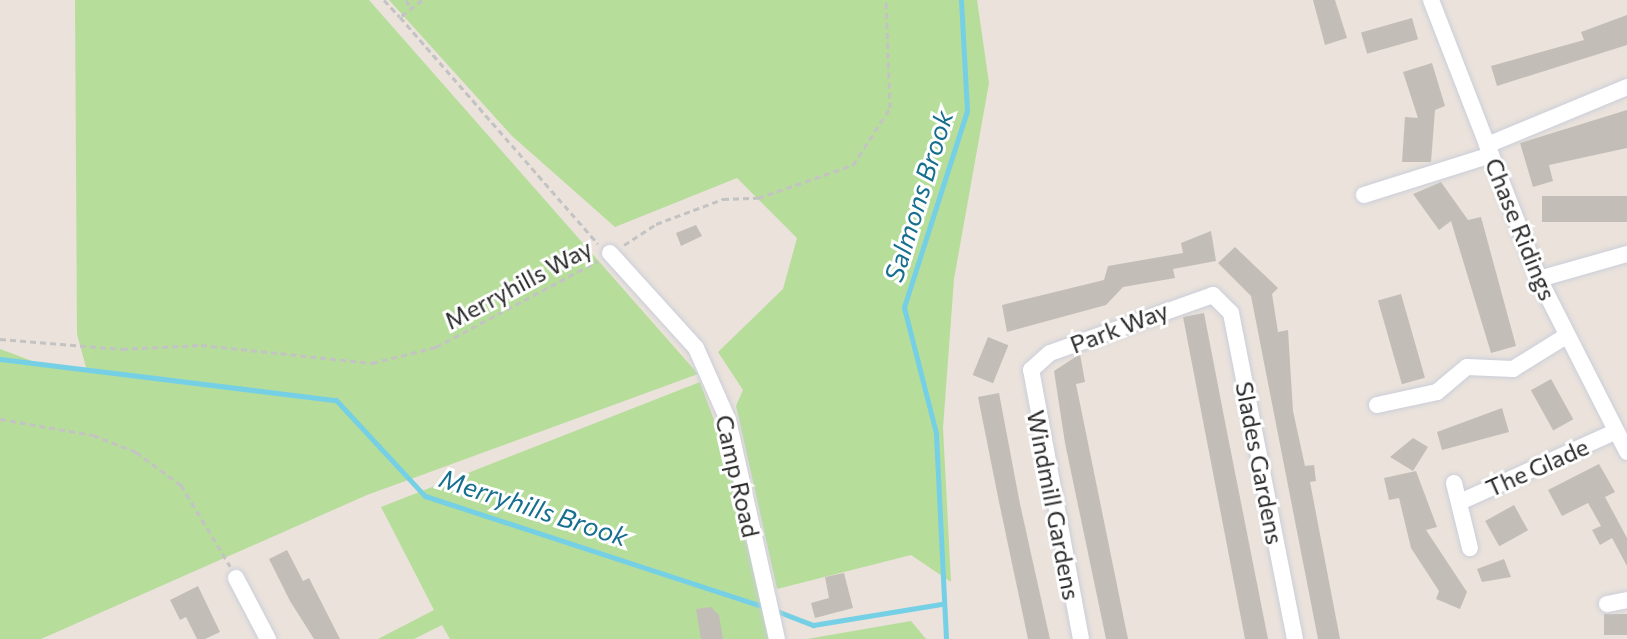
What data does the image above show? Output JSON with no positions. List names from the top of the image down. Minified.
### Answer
{"streets":{"street":["Chase Ridings","Park Way","Slades Gardens","The Glade","Camp Road","Windmill Gardens"],"path":["Merryhills Way"]},"crossings":[["Chase Ridings","The Glade"],["Merryhills Way","Camp Road"],["Park Way","Slades Gardens"],["Park Way","Windmill Gardens"]],"water":["Salmons Brook","Merryhills Brook"]}
